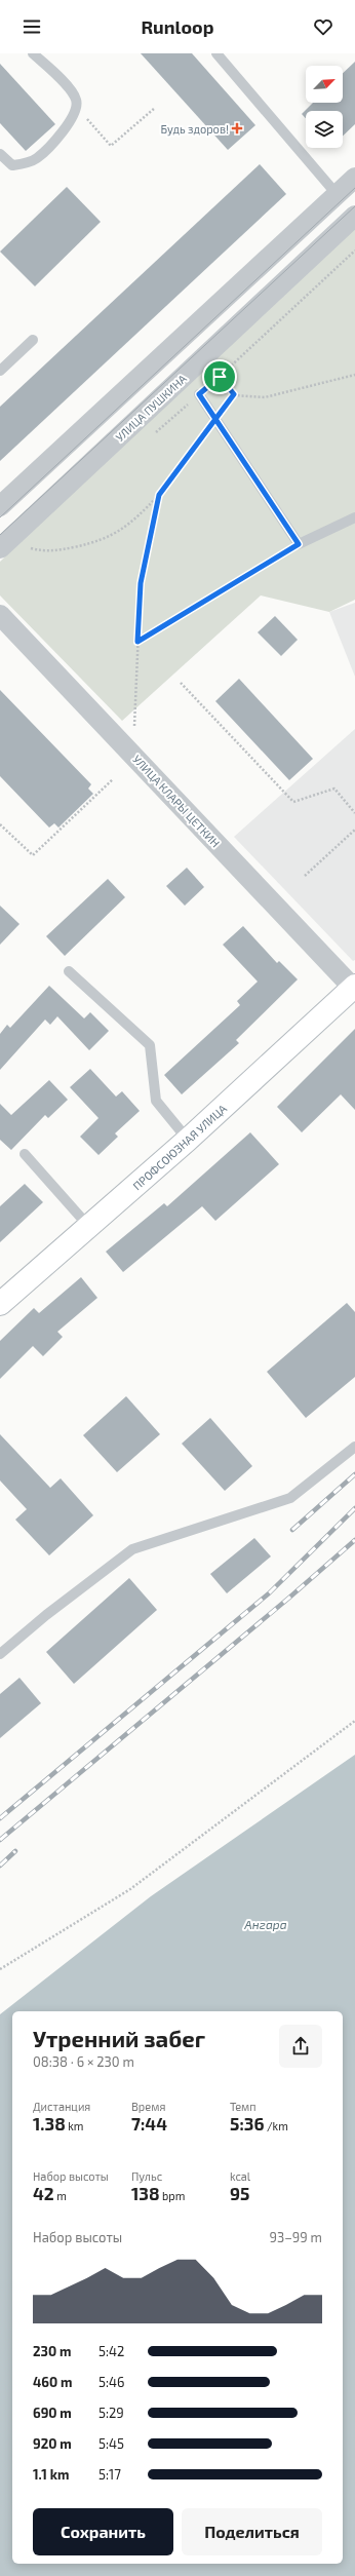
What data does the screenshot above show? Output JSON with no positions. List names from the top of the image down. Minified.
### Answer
{"streets":{"street":["УЛИЦА ПУШКИНА","УЛИЦА КЛАРЫ ЦЕТКИН","ПРОФСОЮЗНАЯ УЛИЦА"]},"crossings":[["УЛИЦА КЛАРЫ ЦЕТКИН","ПРОФСОЮЗНАЯ УЛИЦА"]],"water":["Ангара"],"places":{"health":["Будь здоров!"]},"north":"top right","page":{"header":"Runloop","heading":["Утренний забег","08:38 · 6 × 230 m"],"stats":[["Дистанция","1.38 km"],["Время","7:44"],["Темп","5:36 /km"],["Набор высоты","42 m"],["Пульс","138 bpm"],["kcal","95"]],"chart":["Набор высоты","93–99 m"],"list":[{"name":"230 m","note":"5:42"},{"name":"460 m","note":"5:46"},{"name":"690 m","note":"5:29"},{"name":"920 m","note":"5:45"},{"name":"1.1 km","note":"5:17"}],"buttons":["Сохранить","Поделиться"]}}
